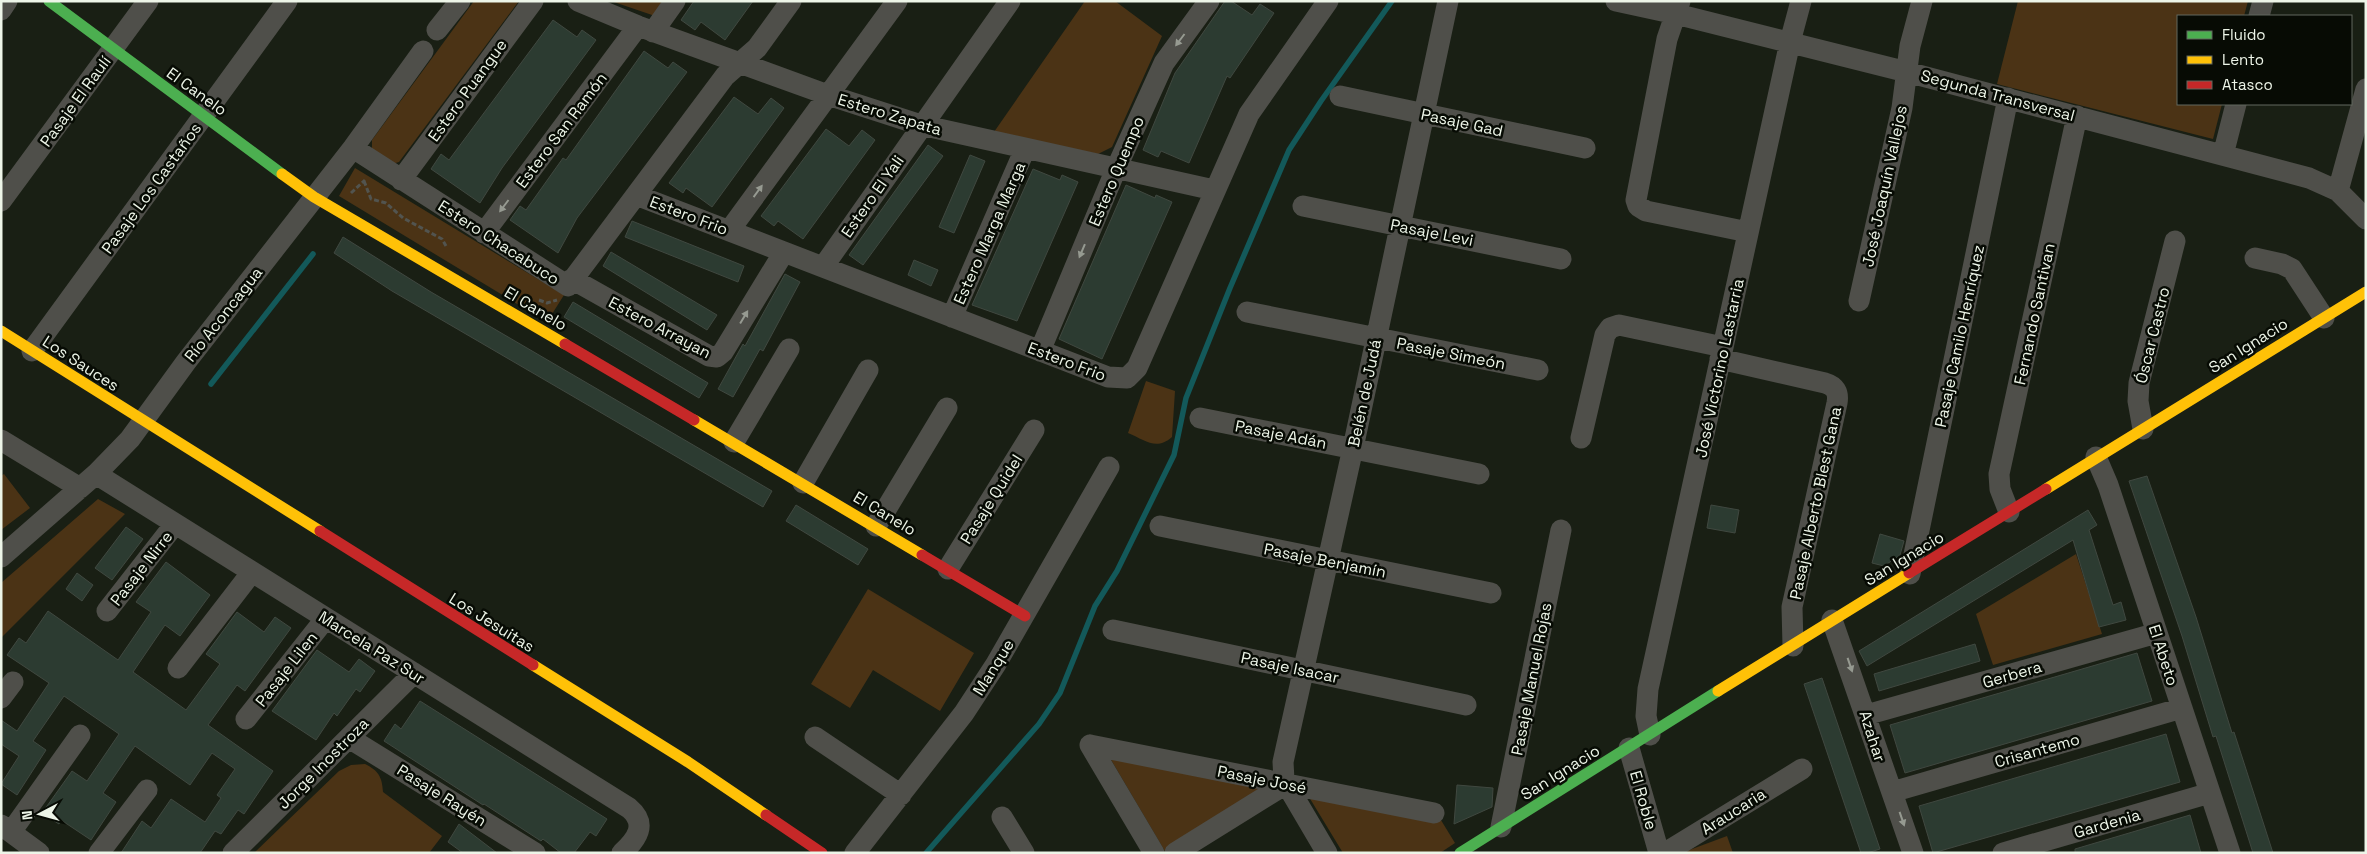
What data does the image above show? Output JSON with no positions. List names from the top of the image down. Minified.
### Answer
{"streets":{"street":["Estero Puangue","El Canelo","Segunda Transversal","Pasaje El Raulí","Estero Zapata","Pasaje Gad","Estero San Ramón","Estero Quempo","José Joaquín Vallejos","Pasaje Los Castaños","Estero El Yali","Estero Frio","Pasaje Levi","Estero Marga Marga","Estero Chacabuco","Río Aconcagua","Fernando Santivan","Estero Arrayan","Óscar Castro","Pasaje Camilo Henríquez","San Ignacio","Pasaje Simeón","Los Sauces","José Victorino Lastarria","Belén de Judá","Pasaje Adán","Pasaje Quidel","Pasaje Alberto Blest Gana","Pasaje Benjamín","Pasaje Nirre","Los Jesuitas","Marcela Paz Sur","El Abeto","Manque","Pasaje Isacar","Pasaje Lilen","Gerbera","Pasaje Manuel Rojas","Azahar","Crisantemo","Jorge Inostroza","Pasaje José","Pasaje Rayén","El Roble","Araucaria","Gardenia"]},"crossings":[["Estero Puangue","Estero Chacabuco"],["El Canelo","Pasaje El Raulí"],["El Canelo","Pasaje Los Castaños"],["El Canelo","Río Aconcagua"],["El Canelo","Pasaje Quidel"],["El Canelo","Manque"],["Segunda Transversal","José Joaquín Vallejos"],["Segunda Transversal","Fernando Santivan"],["Segunda Transversal","Pasaje Camilo Henríquez"],["Segunda Transversal","José Victorino Lastarria"],["Estero Zapata","Estero San Ramón"],["Estero Zapata","Estero Quempo"],["Estero Zapata","Estero El Yali"],["Estero Zapata","Estero Frio"],["Estero Zapata","Estero Marga Marga"],["Estero Zapata","Estero Chacabuco"],["Pasaje Gad","Belén de Judá"],["Estero San Ramón","Estero Chacabuco"],["Estero Quempo","Estero Frio"],["Pasaje Los Castaños","Los Sauces"],["Estero El Yali","Estero Frio"],["Estero Frio","Estero Marga Marga"],["Estero Frio","Estero Chacabuco"],["Estero Frio","Estero Arrayan"],["Pasaje Levi","Belén de Judá"],["Estero Chacabuco","Río Aconcagua"],["Estero Chacabuco","Estero Arrayan"],["Río Aconcagua","Los Sauces"],["Río Aconcagua","Los Jesuitas"],["Río Aconcagua","Marcela Paz Sur"],["Fernando Santivan","San Ignacio"],["Óscar Castro","San Ignacio"],["Pasaje Camilo Henríquez","San Ignacio"],["San Ignacio","José Victorino Lastarria"],["San Ignacio","Pasaje Alberto Blest Gana"],["San Ignacio","El Abeto"],["San Ignacio","Pasaje Manuel Rojas"],["San Ignacio","Azahar"],["San Ignacio","El Roble"],["Pasaje Simeón","Belén de Judá"],["Los Sauces","Los Jesuitas"],["José Victorino Lastarria","Pasaje Alberto Blest Gana"],["Belén de Judá","Pasaje Adán"],["Belén de Judá","Pasaje Benjamín"],["Belén de Judá","Pasaje Isacar"],["Belén de Judá","Pasaje José"],["Pasaje Nirre","Marcela Paz Sur"],["Marcela Paz Sur","Pasaje Lilen"],["Marcela Paz Sur","Jorge Inostroza"],["El Abeto","Gerbera"],["El Abeto","Crisantemo"],["El Abeto","Gardenia"],["Gerbera","Azahar"],["Azahar","Crisantemo"],["Jorge Inostroza","Pasaje Rayén"]],"one_way":["Estero Quempo","Azahar"],"legend":["Fluido","Lento","Atasco"],"north":"left"}
